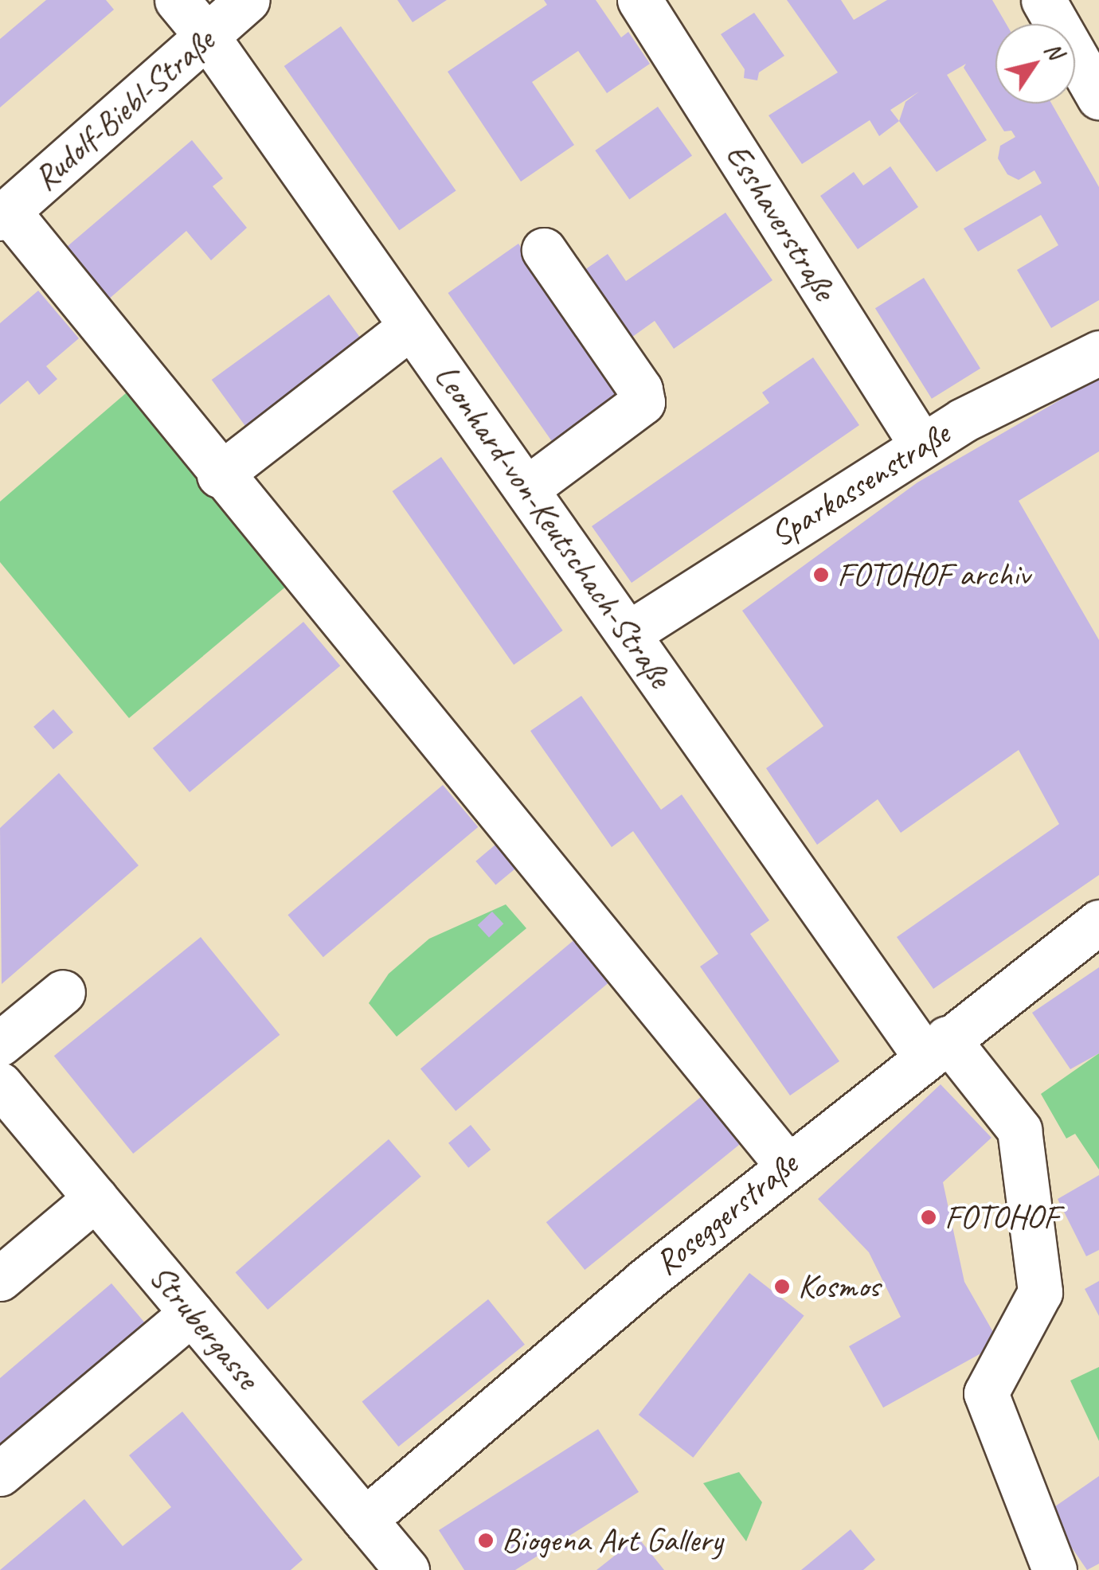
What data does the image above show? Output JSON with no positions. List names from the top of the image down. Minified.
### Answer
{"streets":{"street":["Rudolf-Biebl-Straße","Esshaverstraße","Sparkassenstraße","Leonhard-von-Keutschach-Straße","Roseggerstraße","Strubergasse"]},"crossings":[["Rudolf-Biebl-Straße","Leonhard-von-Keutschach-Straße"],["Esshaverstraße","Sparkassenstraße"],["Sparkassenstraße","Leonhard-von-Keutschach-Straße"],["Leonhard-von-Keutschach-Straße","Roseggerstraße"],["Roseggerstraße","Strubergasse"]],"places":["FOTOHOF archiv","FOTOHOF","Kosmos","Biogena Art Gallery"],"north":"top right"}
